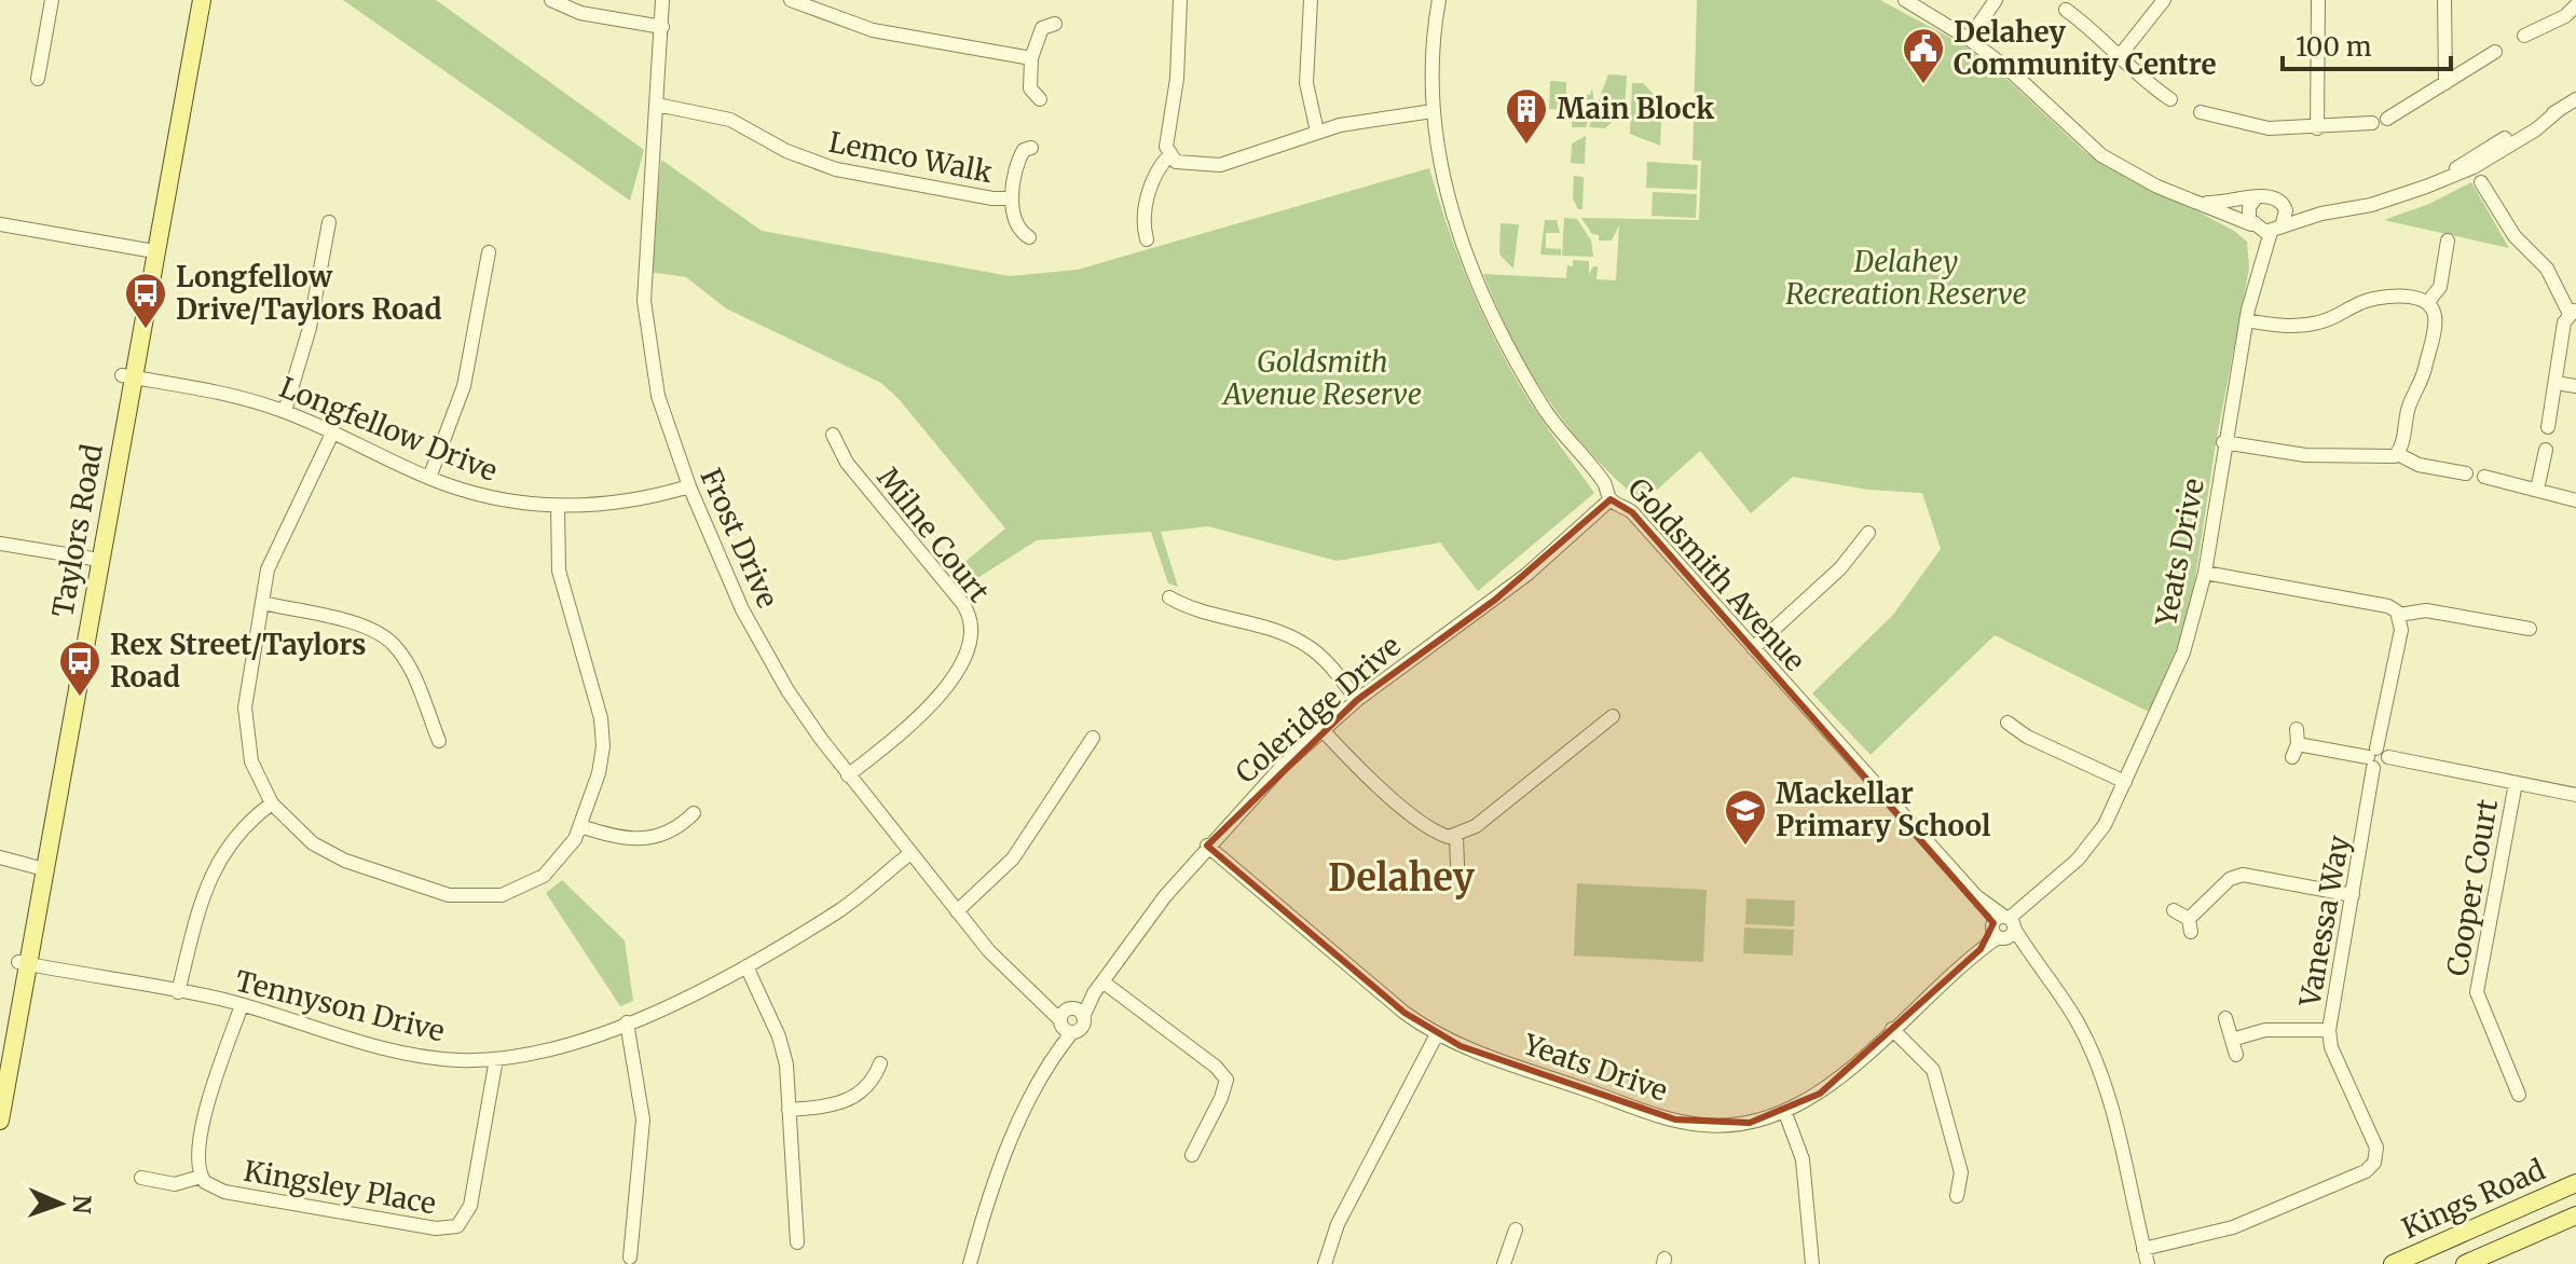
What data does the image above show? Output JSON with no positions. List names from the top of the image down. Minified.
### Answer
{"streets":{"main road":["Taylors Road","Kings Road"],"street":["Lemco Walk","Longfellow Drive","Milne Court","Frost Drive","Yeats Drive","Goldsmith Avenue","Coleridge Drive","Cooper Court","Vanessa Way","Tennyson Drive","Kingsley Place"]},"crossings":[["Lemco Walk","Frost Drive"],["Longfellow Drive","Taylors Road"],["Longfellow Drive","Frost Drive"],["Taylors Road","Tennyson Drive"],["Milne Court","Frost Drive"],["Frost Drive","Coleridge Drive"],["Frost Drive","Tennyson Drive"],["Yeats Drive","Goldsmith Avenue"],["Yeats Drive","Coleridge Drive"],["Goldsmith Avenue","Coleridge Drive"],["Goldsmith Avenue","Vanessa Way"],["Tennyson Drive","Kingsley Place"]],"districts":["Delahey"],"parks":["Delahey Recreation Reserve","Goldsmith Avenue Reserve"],"places":{"public building":["Delahey Community Centre"],"building":["Main Block"],"bus stop":["Longfellow Drive/Taylors Road","Rex Street/Taylors Road"],"school or university":["Mackellar Primary School"]},"scale_bar":"100 m","north":"right"}
